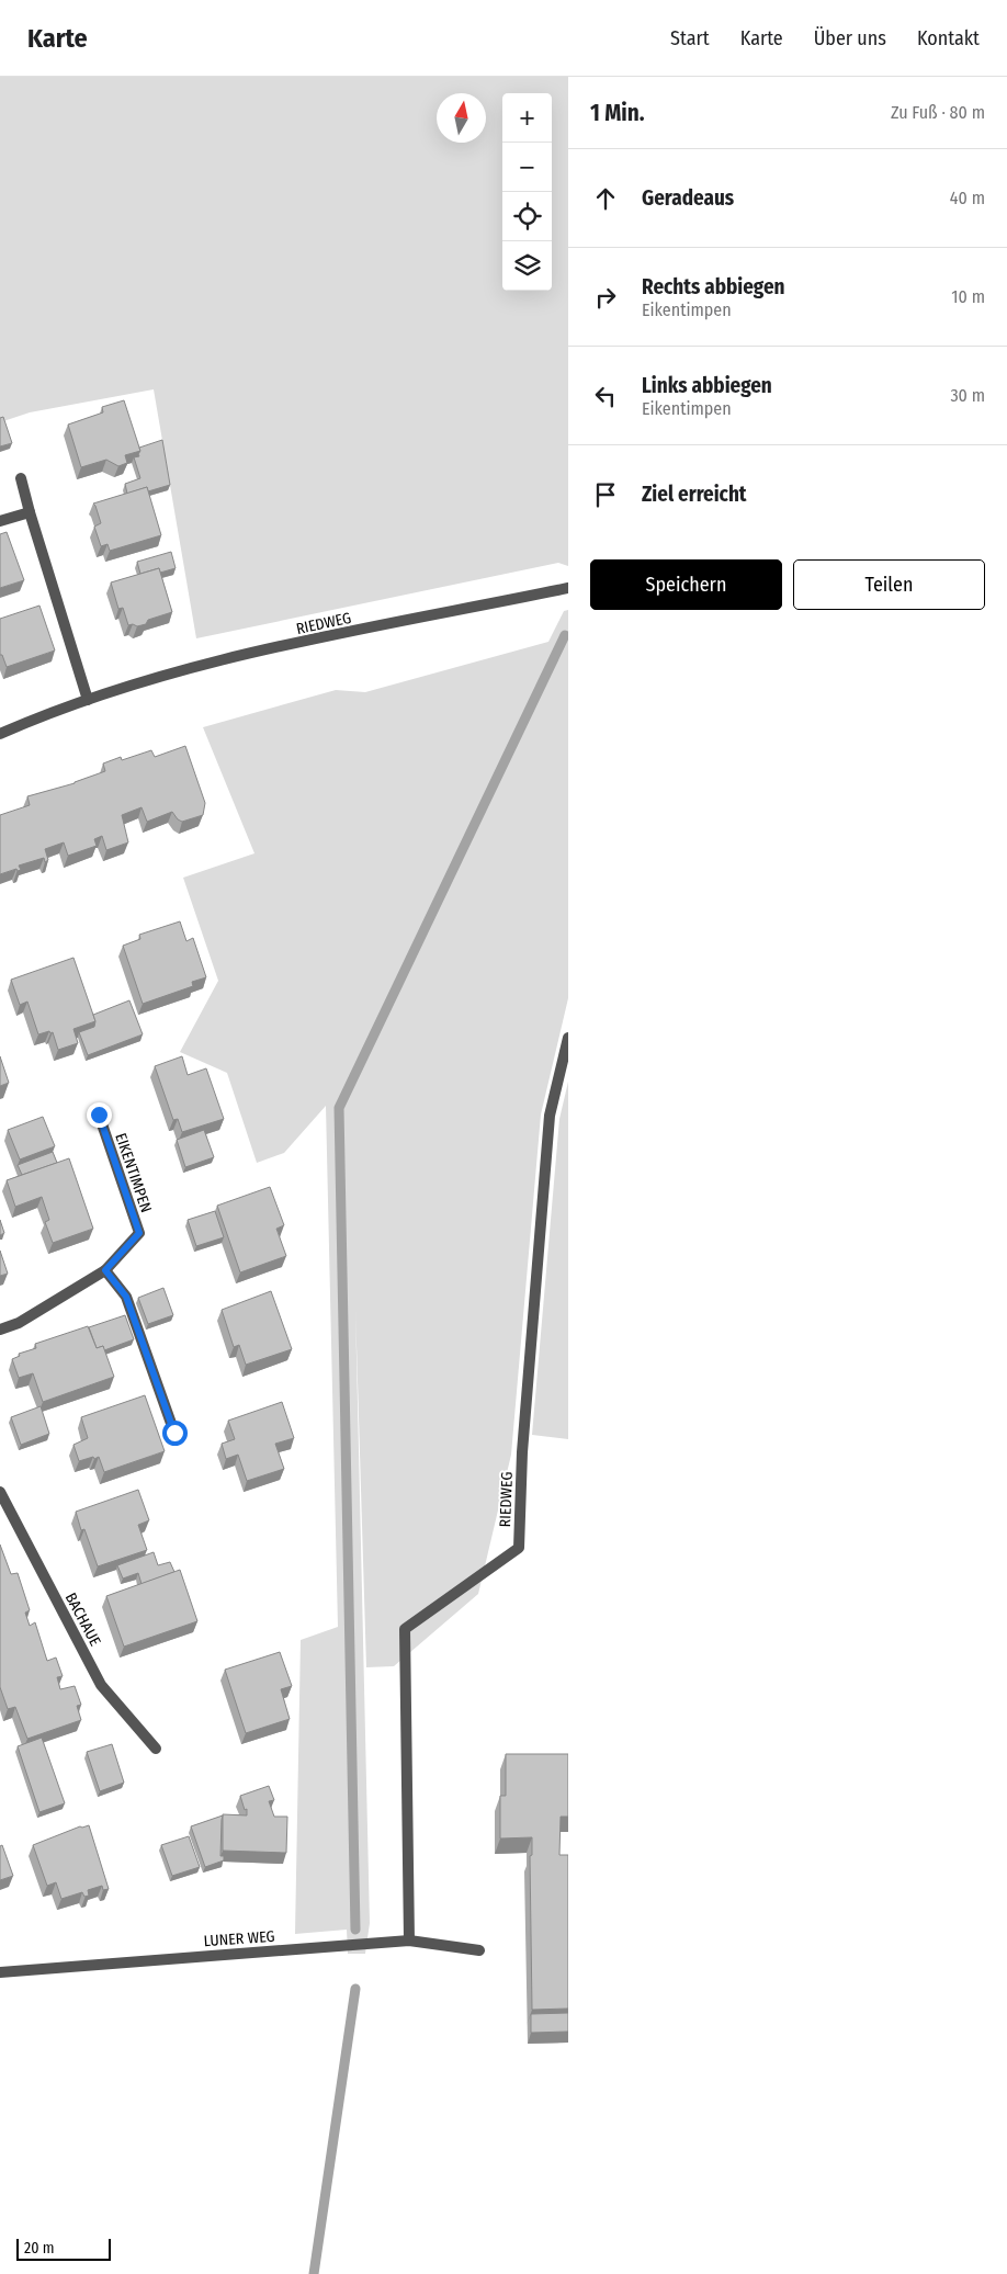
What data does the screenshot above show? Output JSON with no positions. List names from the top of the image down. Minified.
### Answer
{"streets":{"street":["RIEDWEG","EIKENTIMPEN","BACHAUE","LUNER WEG"]},"crossings":[["RIEDWEG","LUNER WEG"]],"scale_bar":"20 m","north":"top","page":{"header":"Karte","nav":["Start","Karte","Über uns","Kontakt"],"heading":["1 Min.","Zu Fuß · 80 m"],"map_buttons":["+","−"],"list":[["Geradeaus","40 m"],["Rechts abbiegen","Eikentimpen","10 m"],["Links abbiegen","Eikentimpen","30 m"],"Ziel erreicht"],"buttons":["Speichern","Teilen"],"scale":"20 m"}}
